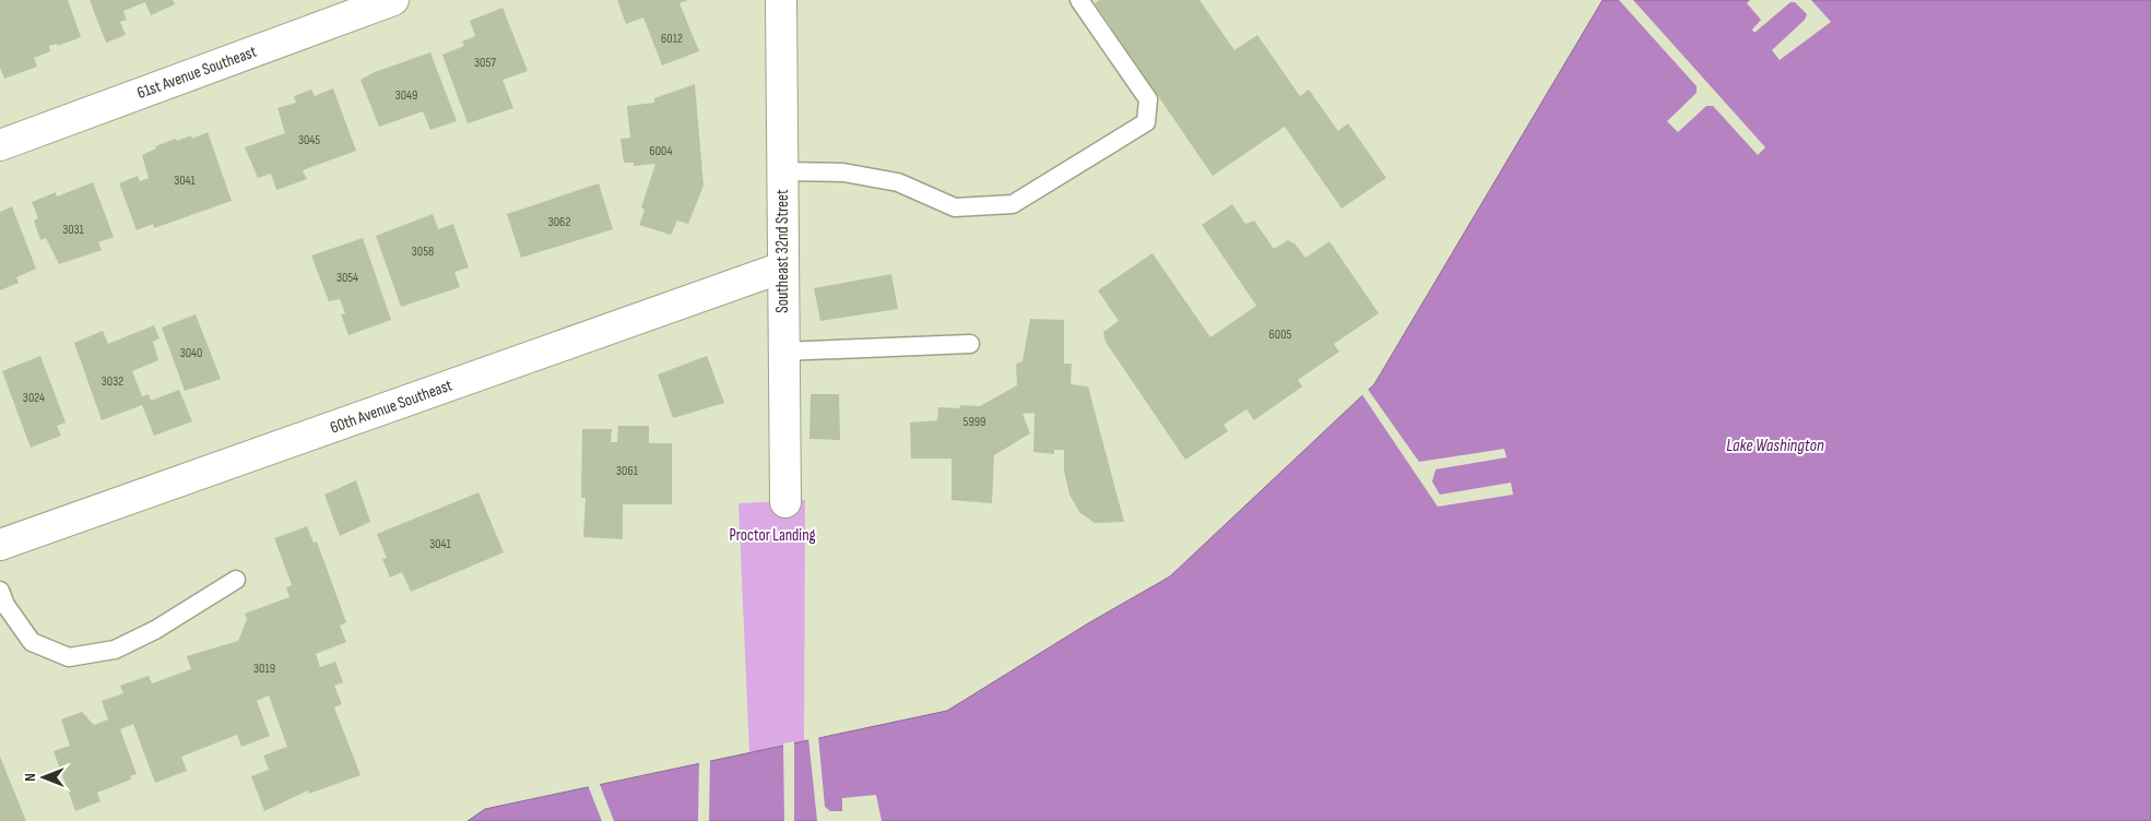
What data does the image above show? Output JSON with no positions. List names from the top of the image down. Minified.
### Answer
{"streets":{"street":["61st Avenue Southeast","Southeast 32nd Street","60th Avenue Southeast"]},"crossings":[["Southeast 32nd Street","60th Avenue Southeast"]],"water":["Lake Washington"],"parks":["Proctor Landing"],"house_numbers":["6012","3057","3049","3045","6004","3041","3062","3031","3058","3054","6005","3040","3032","3024","5999","3061","3041","3019"],"north":"left"}
